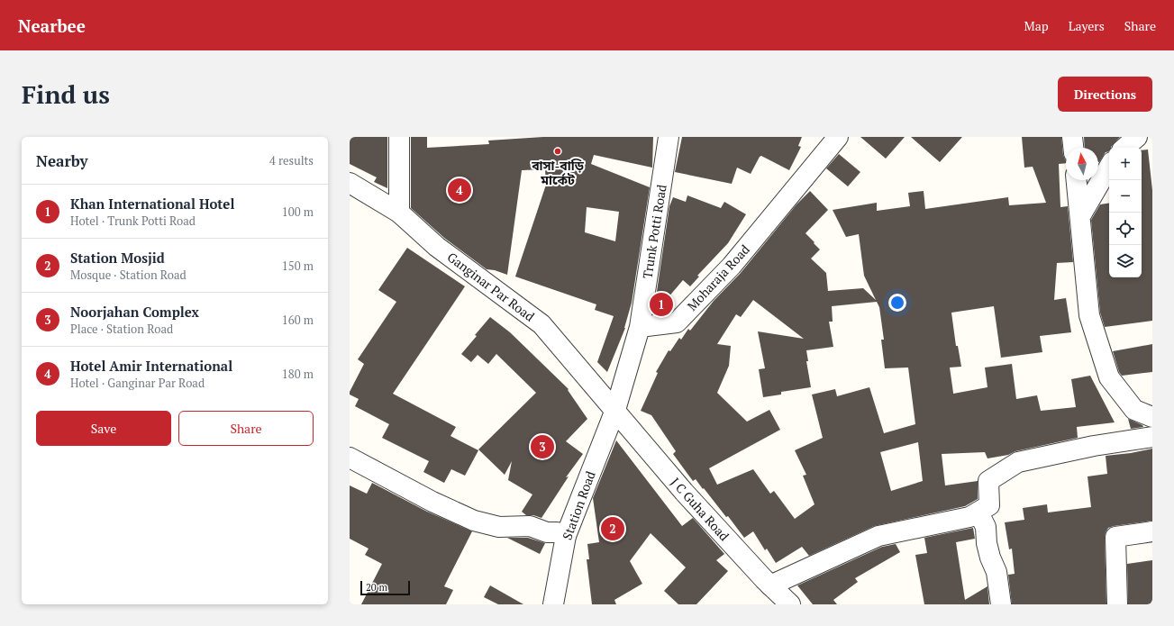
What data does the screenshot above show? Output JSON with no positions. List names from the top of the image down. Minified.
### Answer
{"streets":{"street":["Trunk Potti Road","Moharaja Road","Ganginar Par Road","Station Road","J C Guha Road"]},"crossings":[["Trunk Potti Road","Moharaja Road"],["Ganginar Par Road","Station Road"],["Ganginar Par Road","J C Guha Road"],["Station Road","J C Guha Road"]],"places":["বাসা-বাড়ি মার্কেট"],"scale_bar":"20 m","north":"top","page":{"header":"Nearbee","nav":["Map","Layers","Share"],"buttons":["Directions",["Save","Share"]],"title":"Find us","heading":["Nearby","4 results"],"map_buttons":["+","−"],"pins":["4","1","3","2"],"list":[{"mark":"1","name":"Khan International Hotel","note":"Hotel · Trunk Potti Road","value":"100 m"},{"mark":"2","name":"Station Mosjid","note":"Mosque · Station Road","value":"150 m"},{"mark":"3","name":"Noorjahan Complex","note":"Place · Station Road","value":"160 m"},{"mark":"4","name":"Hotel Amir International","note":"Hotel · Ganginar Par Road","value":"180 m"}],"scale":"20 m"}}
